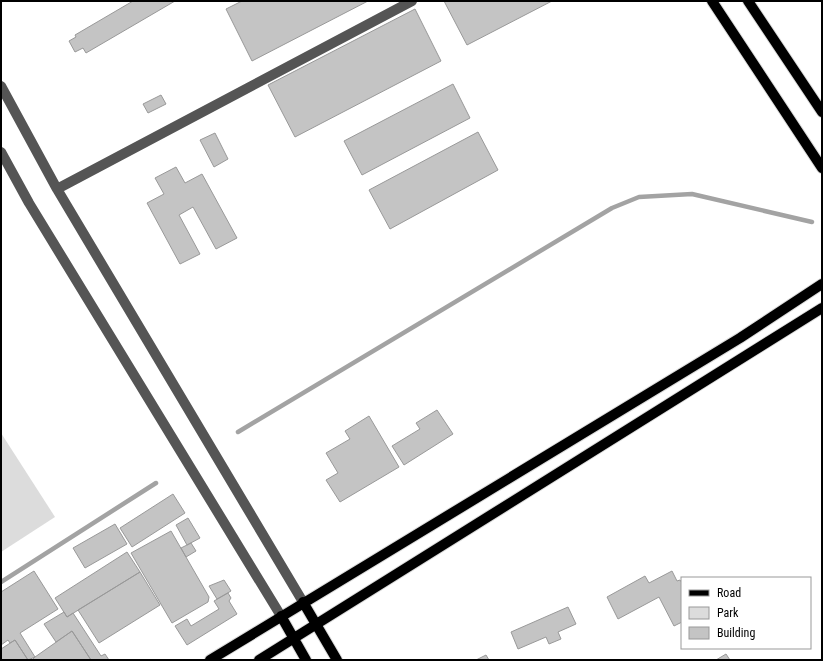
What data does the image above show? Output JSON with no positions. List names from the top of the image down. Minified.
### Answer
{"legend":["Road","Park","Building"]}
